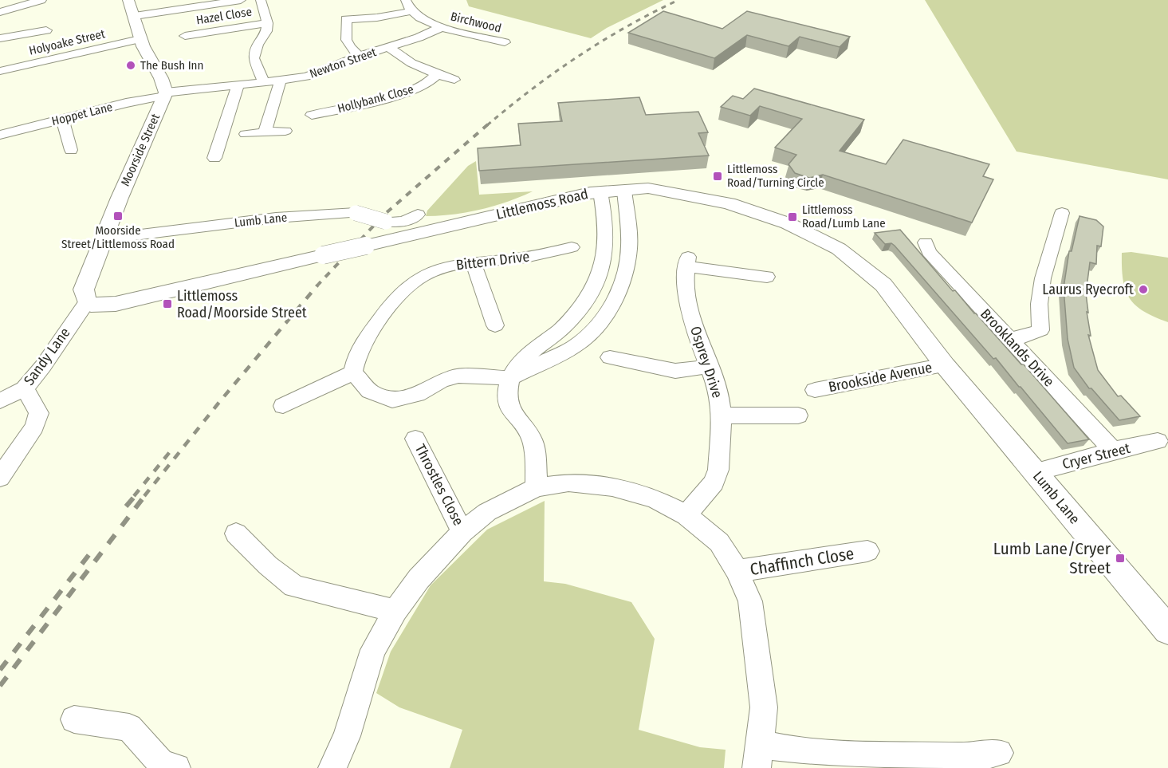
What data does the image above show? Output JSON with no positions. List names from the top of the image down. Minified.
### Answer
{"streets":{"street":["Hazel Close","Birchwood","Holyoake Street","Newton Street","Hollybank Close","Hoppet Lane","Moorside Street","Littlemoss Road","Lumb Lane","Bittern Drive","Brooklands Drive","Sandy Lane","Osprey Drive","Brookside Avenue","Cryer Street","Throstles Close","Chaffinch Close"]},"crossings":[["Birchwood","Newton Street"],["Newton Street","Hollybank Close"],["Newton Street","Hoppet Lane"],["Newton Street","Moorside Street"],["Hoppet Lane","Moorside Street"],["Moorside Street","Littlemoss Road"],["Moorside Street","Lumb Lane"],["Moorside Street","Sandy Lane"],["Littlemoss Road","Lumb Lane"],["Littlemoss Road","Sandy Lane"],["Littlemoss Road","Brookside Avenue"],["Lumb Lane","Brookside Avenue"],["Lumb Lane","Cryer Street"],["Brooklands Drive","Cryer Street"]],"places":{"other":["The Bush Inn","Laurus Ryecroft"],"transit":["Littlemoss Road/Turning Circle","Moorside Street/Littlemoss Road","Littlemoss Road/Lumb Lane","Littlemoss Road/Moorside Street","Lumb Lane/Cryer Street"]}}
